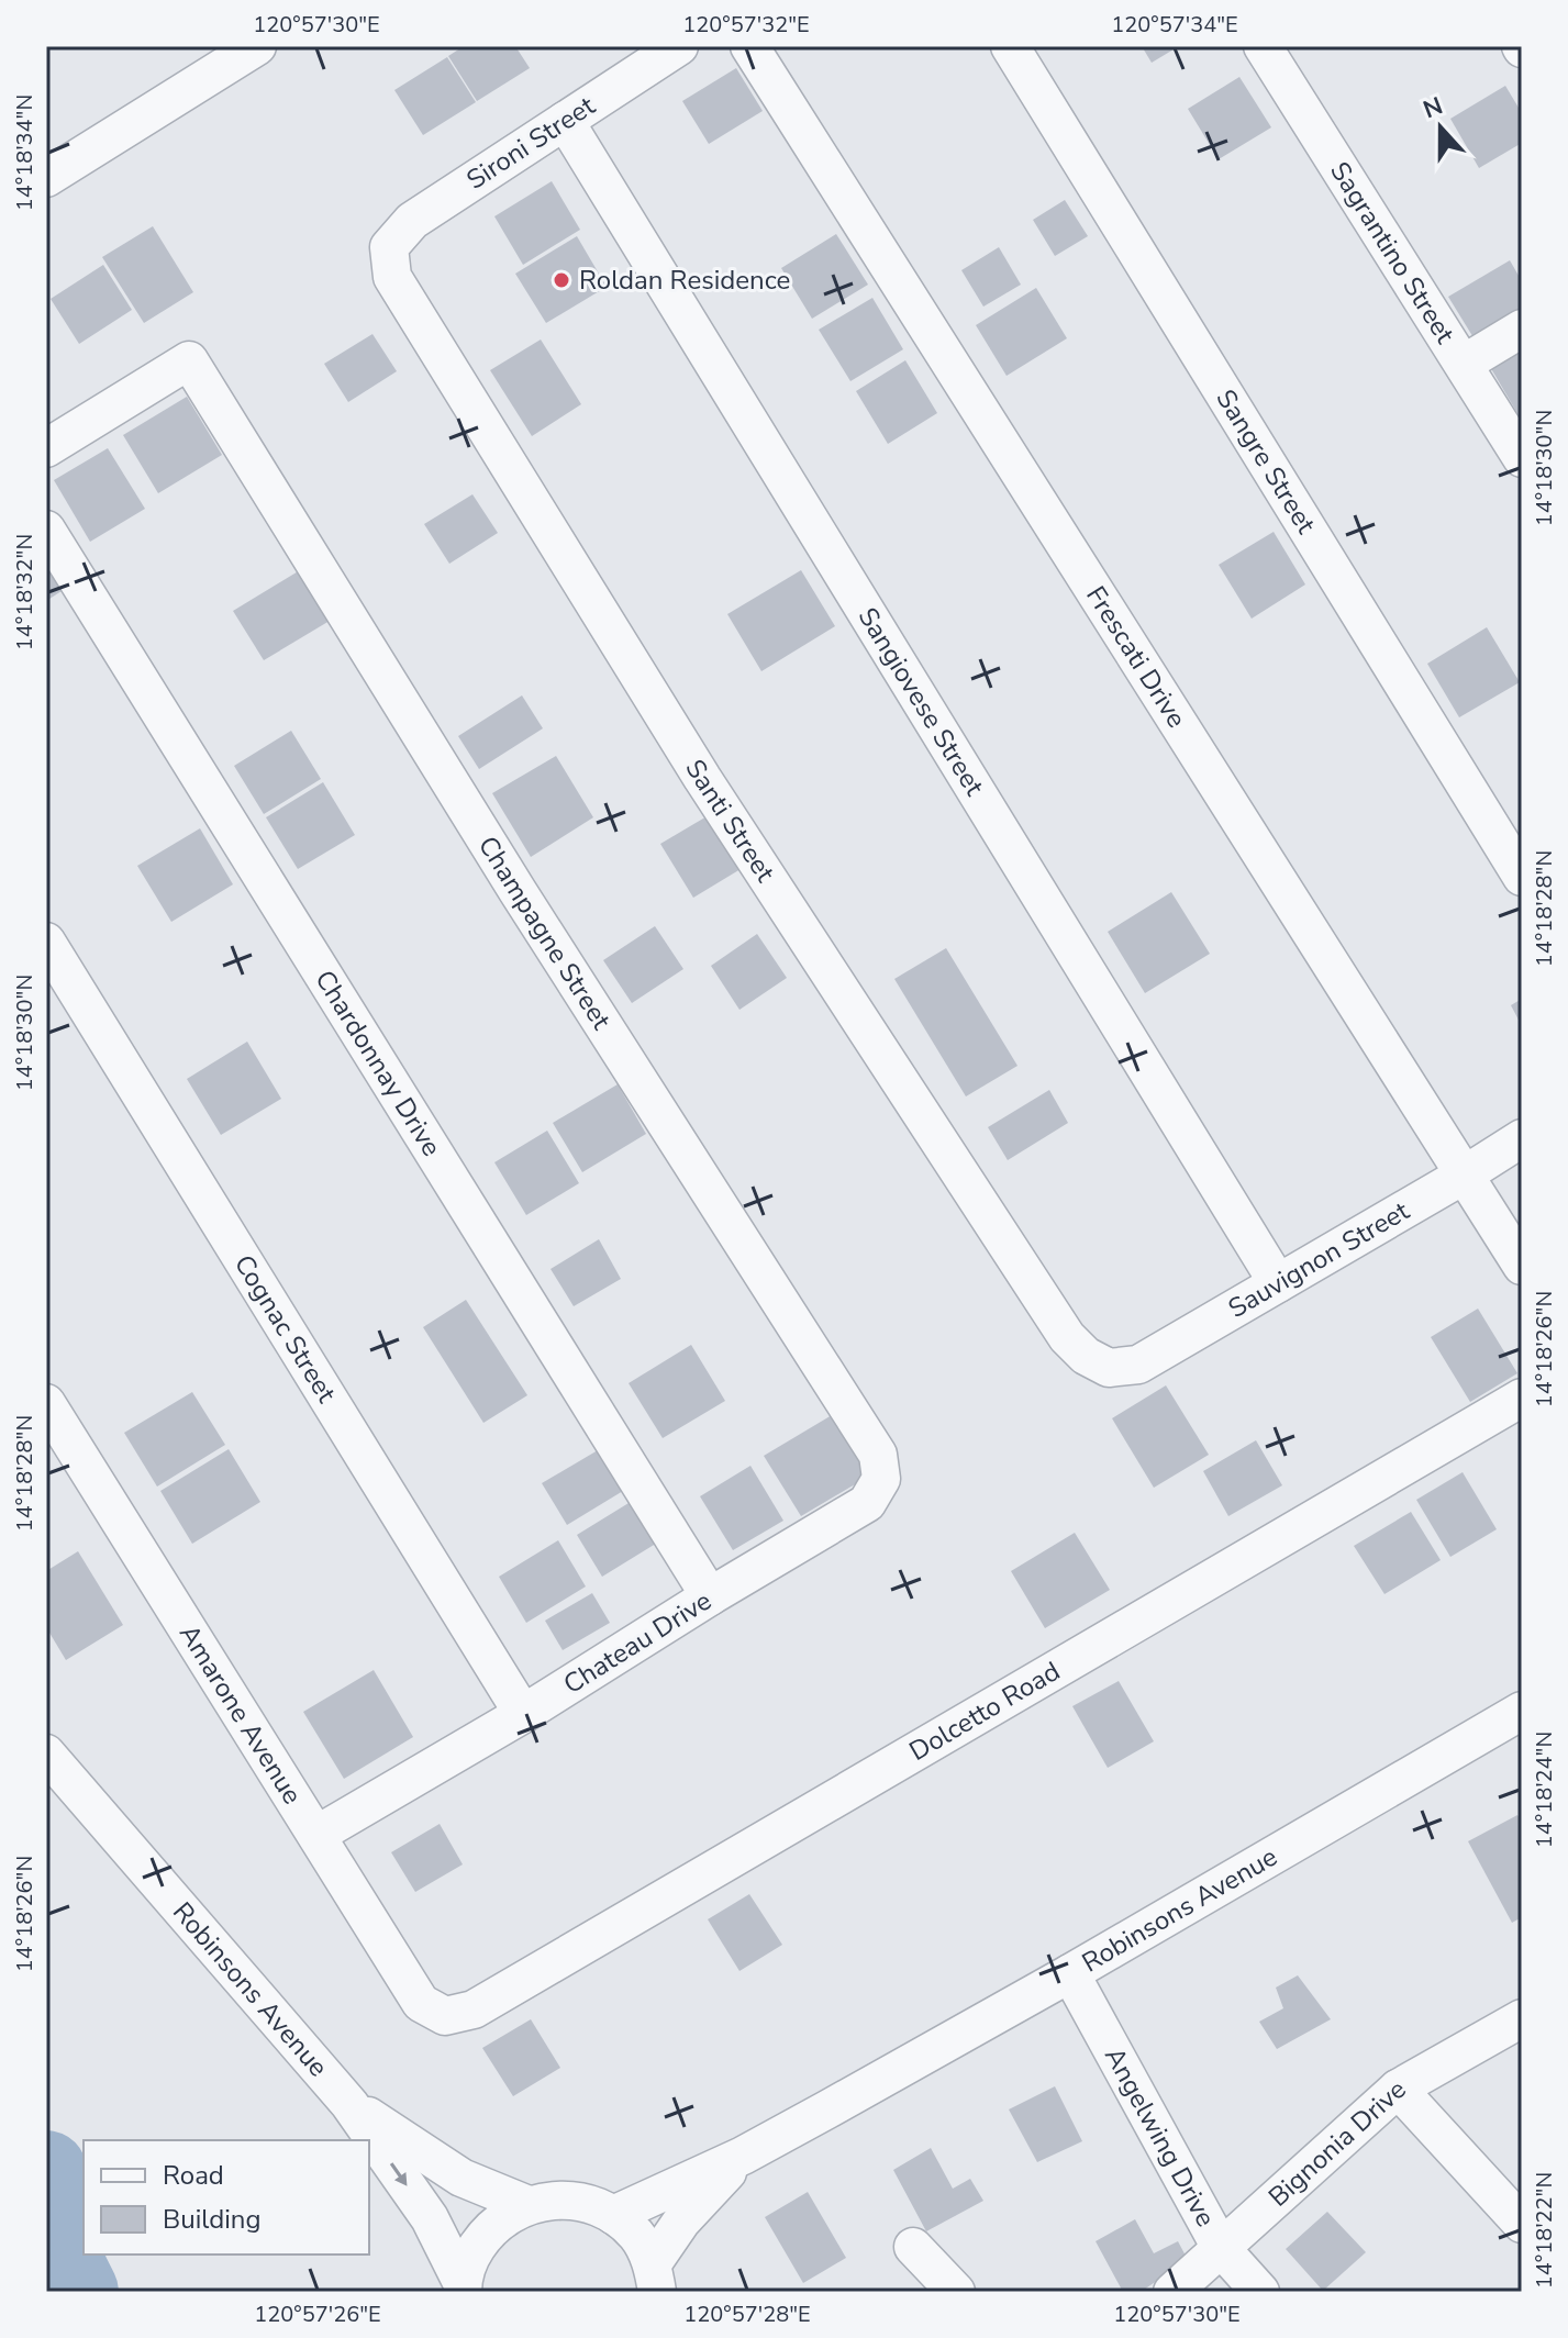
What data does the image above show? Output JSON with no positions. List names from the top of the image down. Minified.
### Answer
{"streets":{"street":["Sironi Street","Sagrantino Street","Sangre Street","Frescati Drive","Sangiovese Street","Santi Street","Champagne Street","Chardonnay Drive","Sauvignon Street","Cognac Street","Chateau Drive","Dolcetto Road","Amarone Avenue","Robinsons Avenue","Angelwing Drive","Bignonia Drive"]},"crossings":[["Sironi Street","Sangiovese Street"],["Sironi Street","Santi Street"],["Frescati Drive","Sauvignon Street"],["Sangiovese Street","Sauvignon Street"],["Santi Street","Sauvignon Street"],["Champagne Street","Chateau Drive"],["Chardonnay Drive","Chateau Drive"],["Cognac Street","Chateau Drive"],["Chateau Drive","Amarone Avenue"],["Dolcetto Road","Amarone Avenue"],["Robinsons Avenue","Angelwing Drive"],["Angelwing Drive","Bignonia Drive"]],"places":["Roldan Residence"],"legend":["Road","Building"],"north":"top","coordinates":["120°57'30\"E","120°57'32\"E","120°57'34\"E","14°18'34\"N","14°18'30\"N","14°18'32\"N","14°18'28\"N","14°18'26\"N","14°18'24\"N","14°18'22\"N","120°57'26\"E","120°57'28\"E"]}
